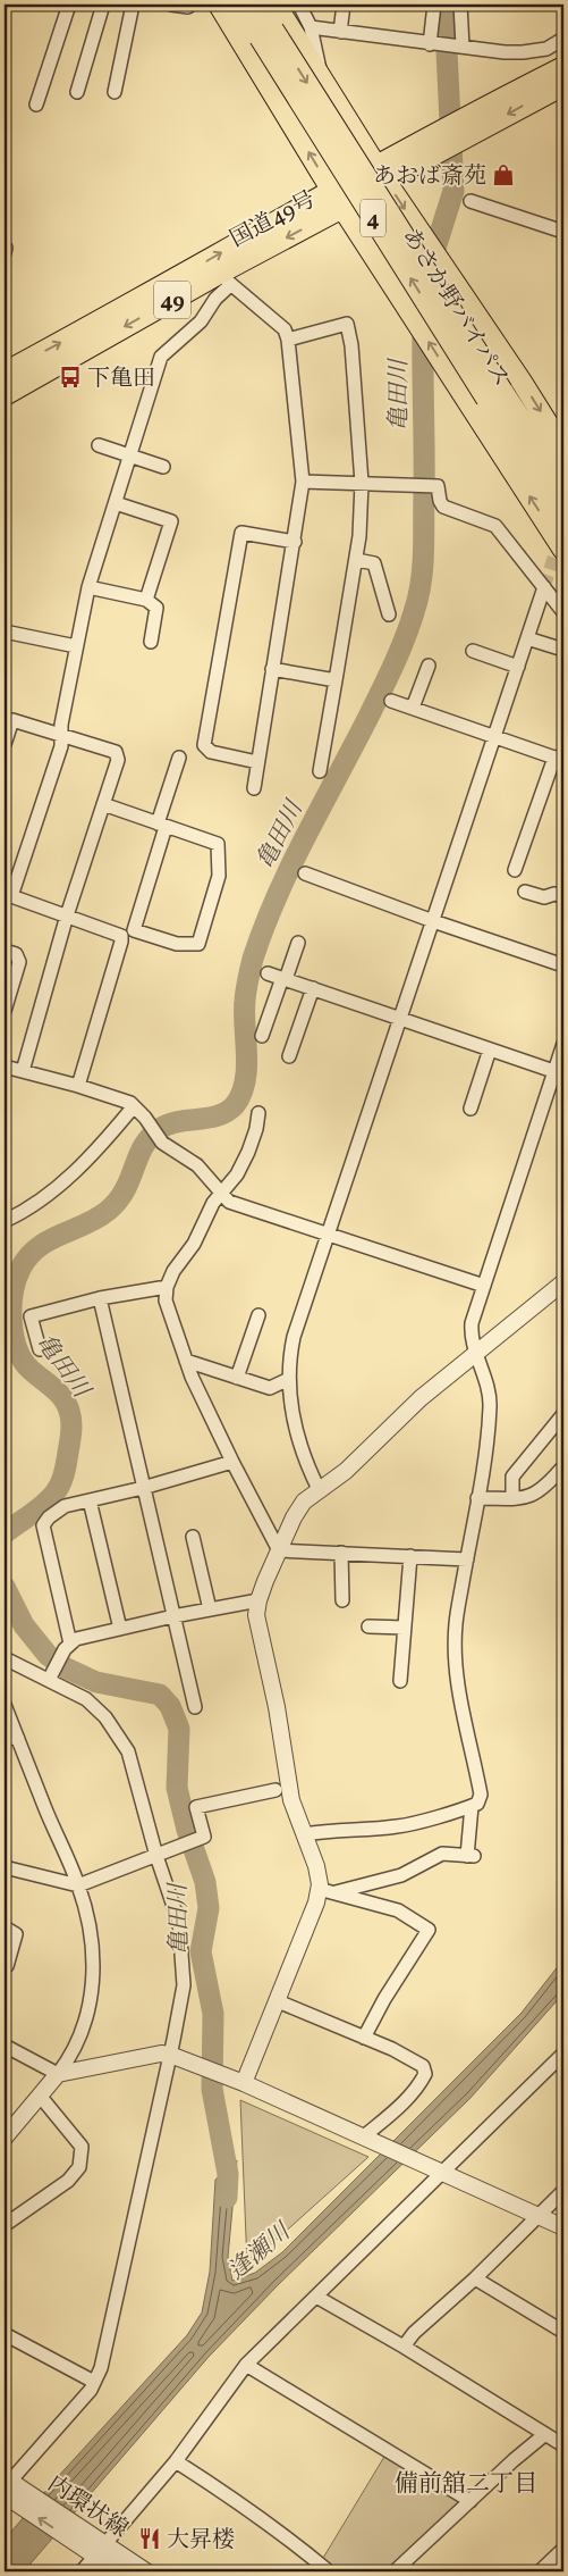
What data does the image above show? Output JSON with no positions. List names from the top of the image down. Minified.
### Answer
{"streets":{"highway":["国道49号","4","49","あさか野バイパス"],"street":["内環状線"]},"districts":["備前舘二丁目"],"water":["亀田川","逢瀬川"],"places":{"shop":["あおば斎苑"],"bus stop":["下亀田"],"restaurant":["大昇楼"]}}
